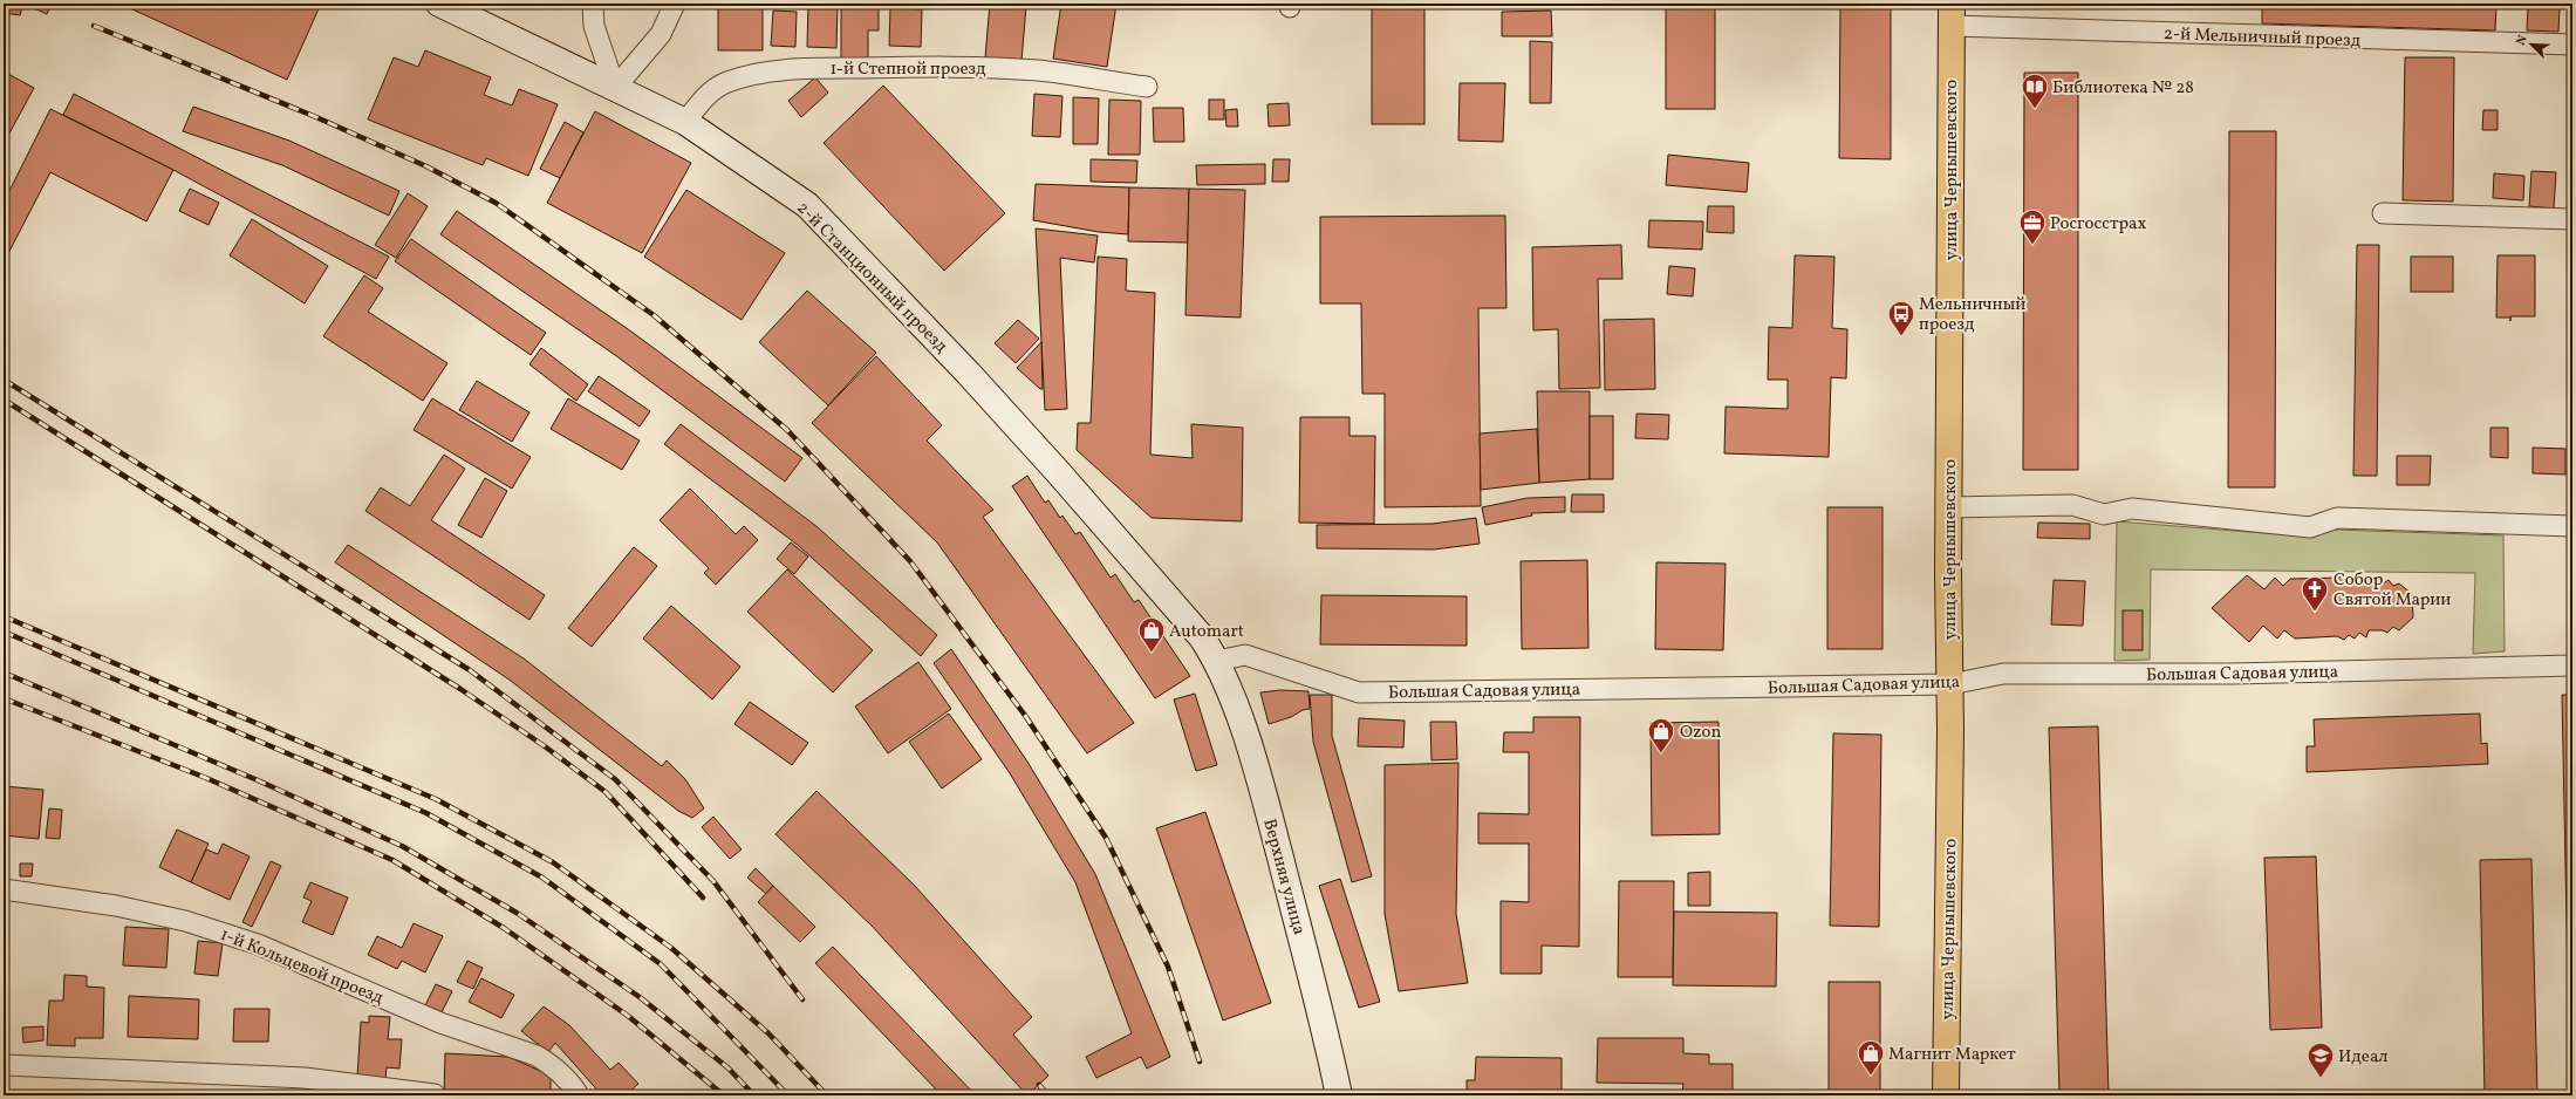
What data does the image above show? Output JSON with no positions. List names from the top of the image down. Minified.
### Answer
{"streets":{"main road":["улица Чернышевского","2-й Станционный проезд","Верхняя улица"],"street":["2-й Мельничный проезд","1-й Степной проезд","Большая Садовая улица","1-й Кольцевой проезд"]},"crossings":[["2-й Мельничный проезд","улица Чернышевского"],["1-й Степной проезд","2-й Станционный проезд"],["улица Чернышевского","Большая Садовая улица"],["2-й Станционный проезд","Большая Садовая улица"],["2-й Станционный проезд","Верхняя улица"],["Большая Садовая улица","Верхняя улица"]],"places":{"library":["Библиотека № 28"],"office":["Росгосстрах"],"bus stop":["Мельничный проезд"],"church":["Собор Святой Марии"],"shop":["Automart","Ozon","Магнит Маркет"],"school or university":["Идеал"]},"north":"top left"}
